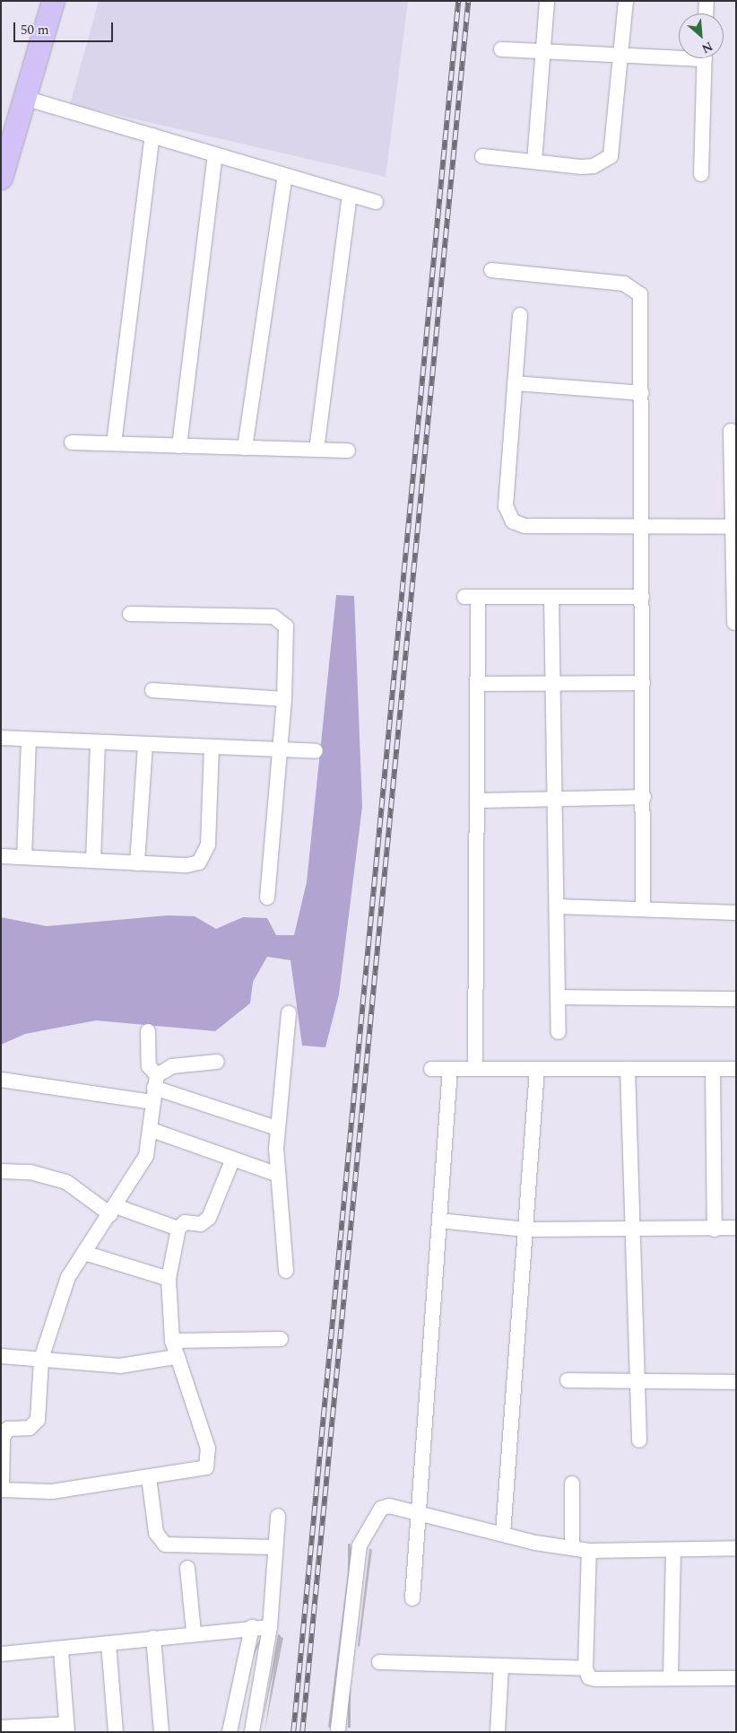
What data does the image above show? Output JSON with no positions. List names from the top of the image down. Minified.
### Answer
{"scale_bar":"50 m","north":"bottom right"}
